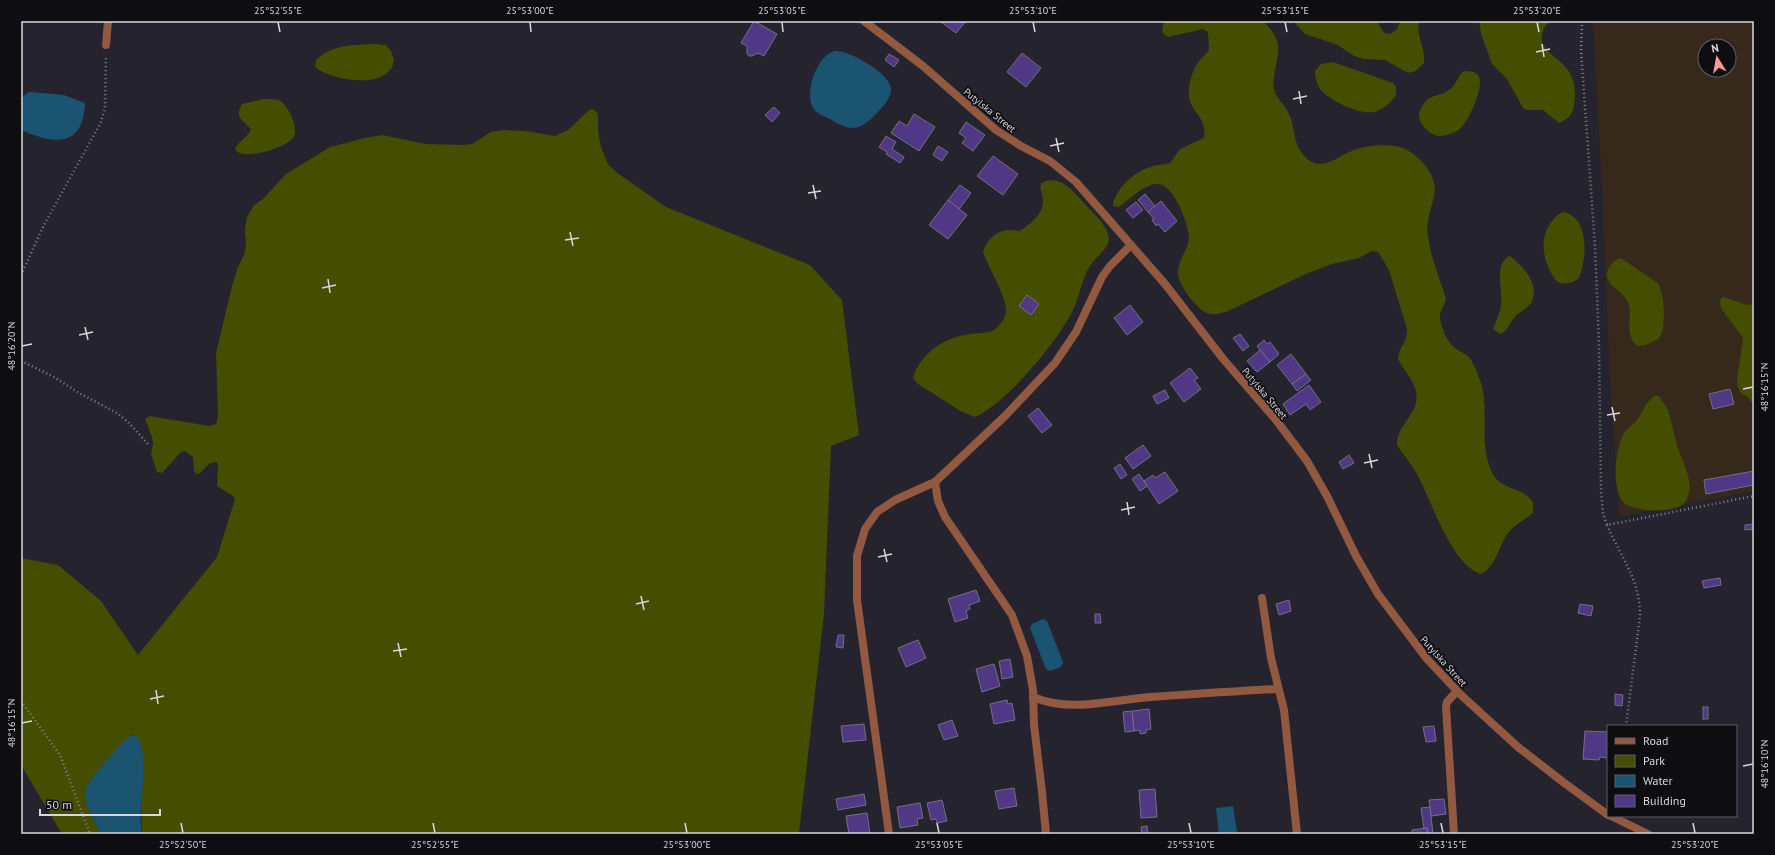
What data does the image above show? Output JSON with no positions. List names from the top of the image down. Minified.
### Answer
{"streets":{"street":["Putylska Street"]},"legend":["Road","Park","Water","Building"],"scale_bar":"50 m","north":"top","coordinates":["25°52'55\"E","25°53'00\"E","25°53'05\"E","25°53'10\"E","25°53'15\"E","25°53'20\"E","48°16'20\"N","48°16'15\"N","48°16'10\"N","25°52'50\"E"]}
